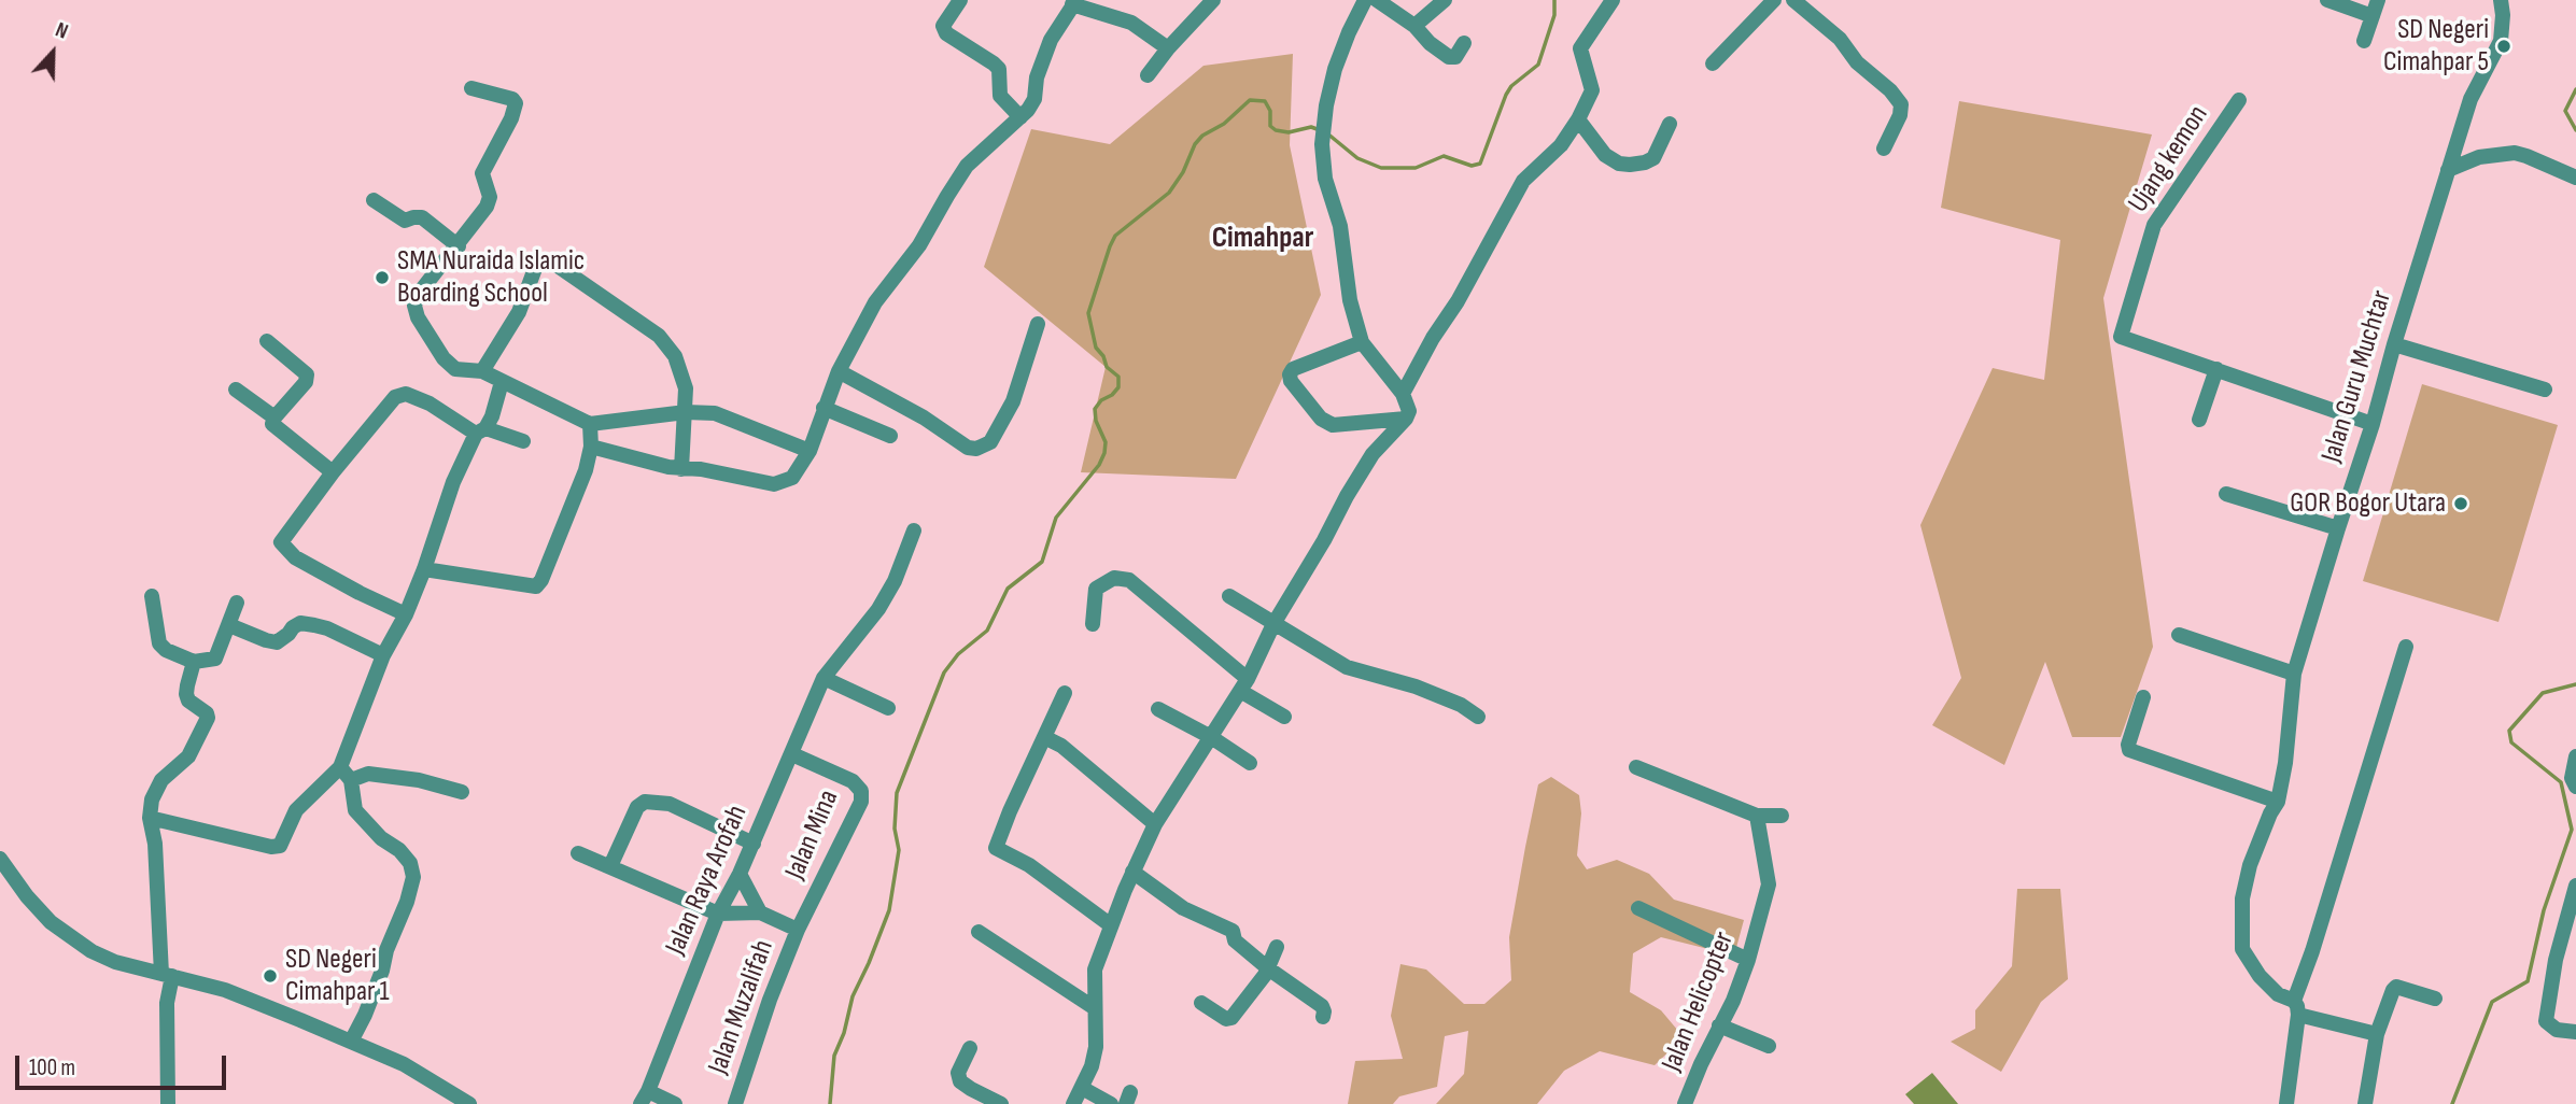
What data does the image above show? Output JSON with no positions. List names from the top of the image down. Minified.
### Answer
{"streets":{"street":["Ujang kemon","Jalan Guru Muchtar","Jalan Mina","Jalan Raya Arofah","Jalan Helicopter","Jalan Muzalifah"]},"crossings":[["Jalan Mina","Jalan Raya Arofah"],["Jalan Mina","Jalan Muzalifah"]],"districts":["Cimahpar"],"places":["SD Negeri Cimahpar 5","SMA Nuraida Islamic Boarding School","GOR Bogor Utara","SD Negeri Cimahpar 1"],"scale_bar":"100 m","north":"top"}
